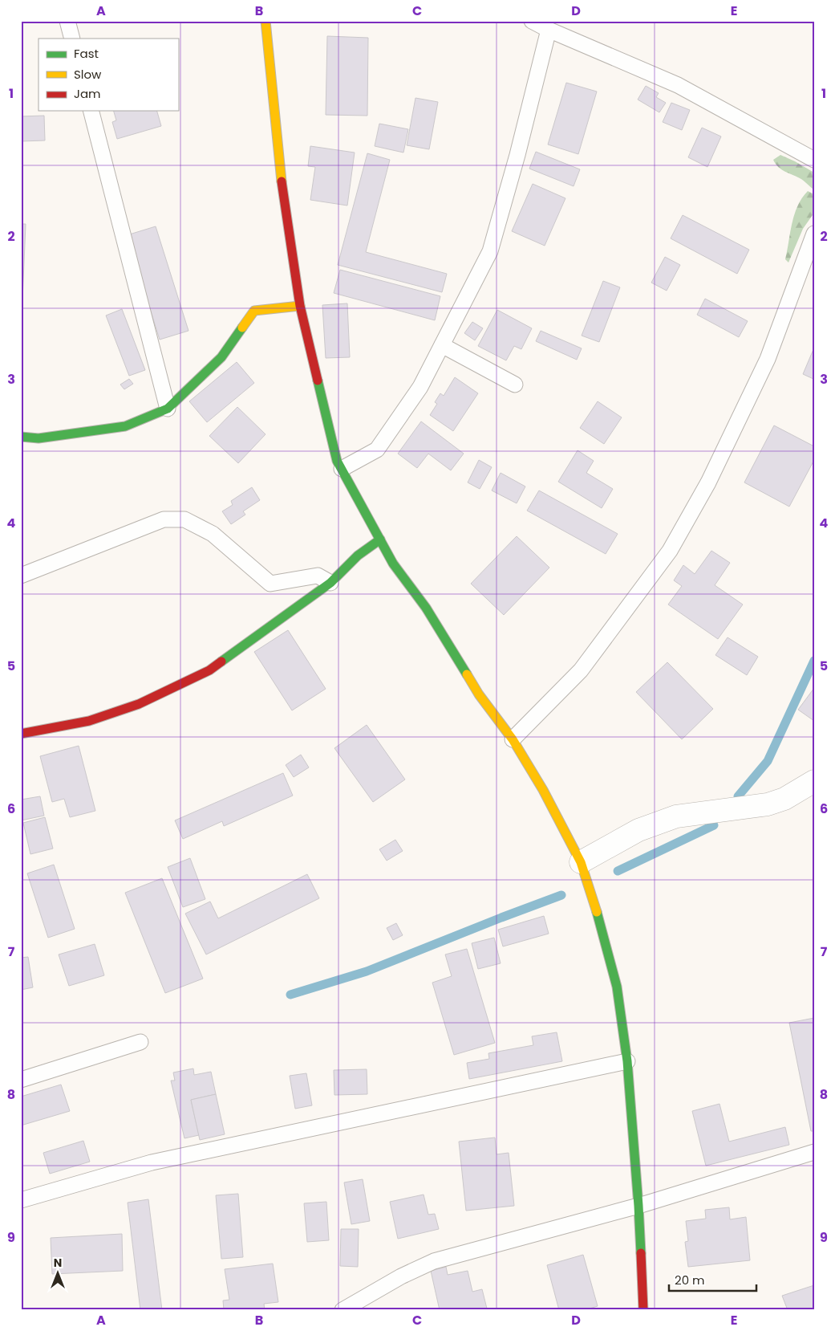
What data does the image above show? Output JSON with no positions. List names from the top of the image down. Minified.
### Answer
{"legend":["Fast","Slow","Jam"],"scale_bar":"20 m","north":"top","grid":{"columns":["A","B","C","D","E"],"rows":["1","2","3","4","5","6","7","8","9"]}}
